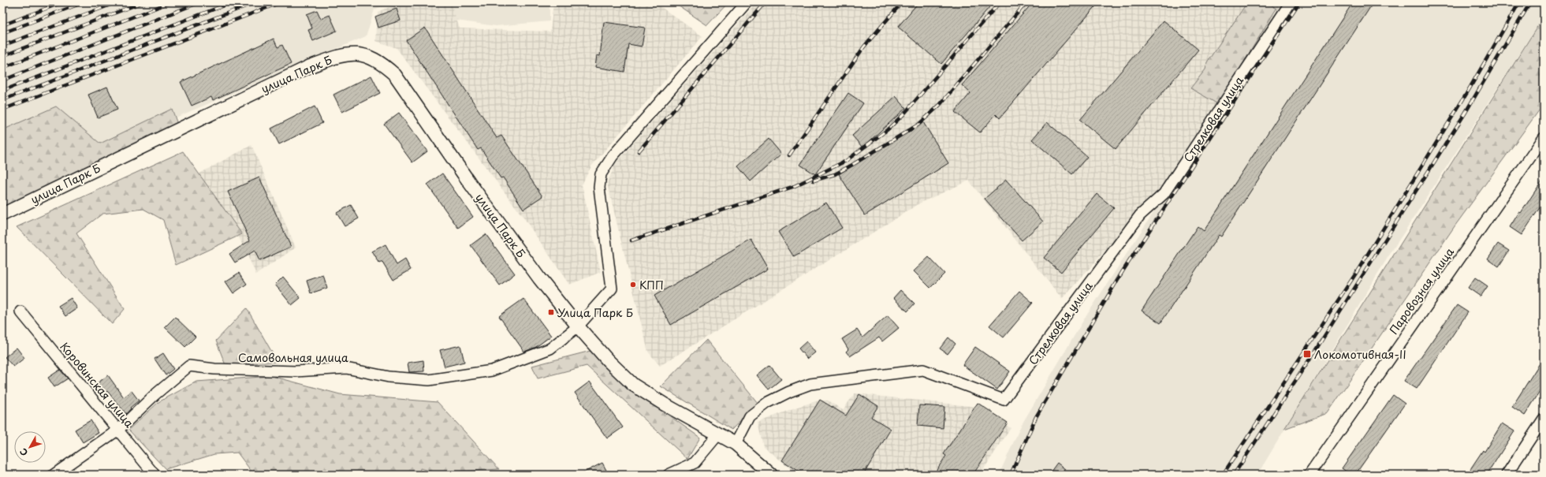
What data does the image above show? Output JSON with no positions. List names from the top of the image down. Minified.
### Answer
{"streets":{"street":["улица Парк Б","Стрелковая улица","Паровозная улица","Самовольная улица","Коровинская улица"]},"crossings":[["улица Парк Б","Самовольная улица"],["Самовольная улица","Коровинская улица"]],"places":{"other":["КПП"],"transit":["Улица Парк Б","Локомотивная-II"]},"north":"bottom left"}
